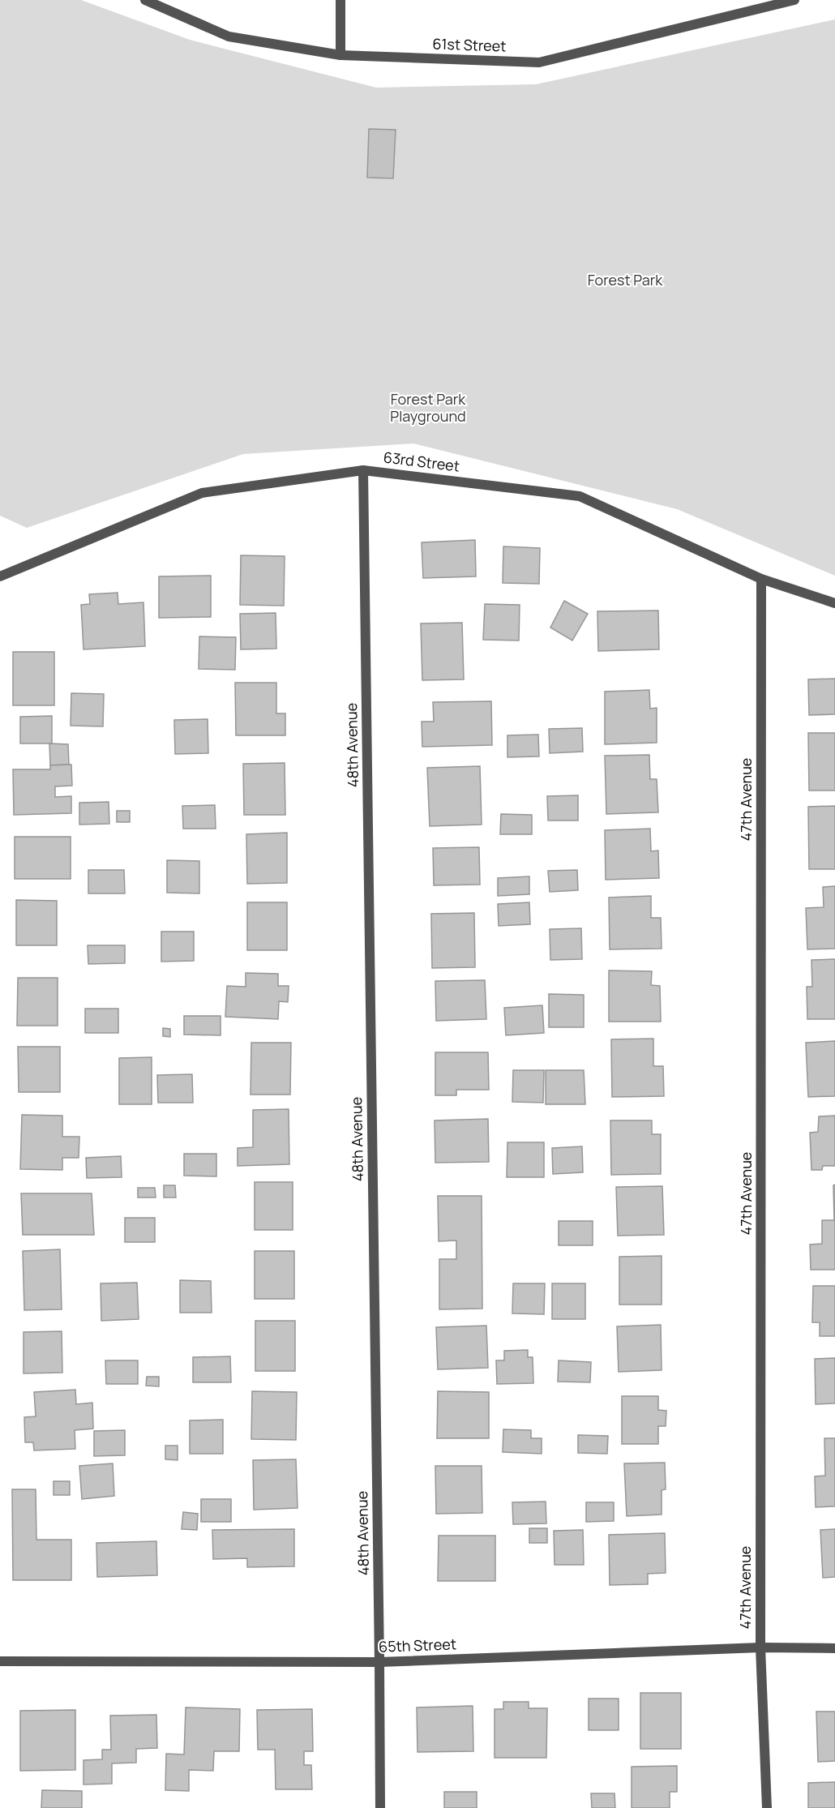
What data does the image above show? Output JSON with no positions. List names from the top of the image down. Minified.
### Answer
{"streets":{"street":["61st Street","63rd Street","48th Avenue","47th Avenue","65th Street"]},"crossings":[["63rd Street","48th Avenue"],["63rd Street","47th Avenue"],["48th Avenue","65th Street"],["47th Avenue","65th Street"]],"parks":["Forest Park","Forest Park Playground"]}
